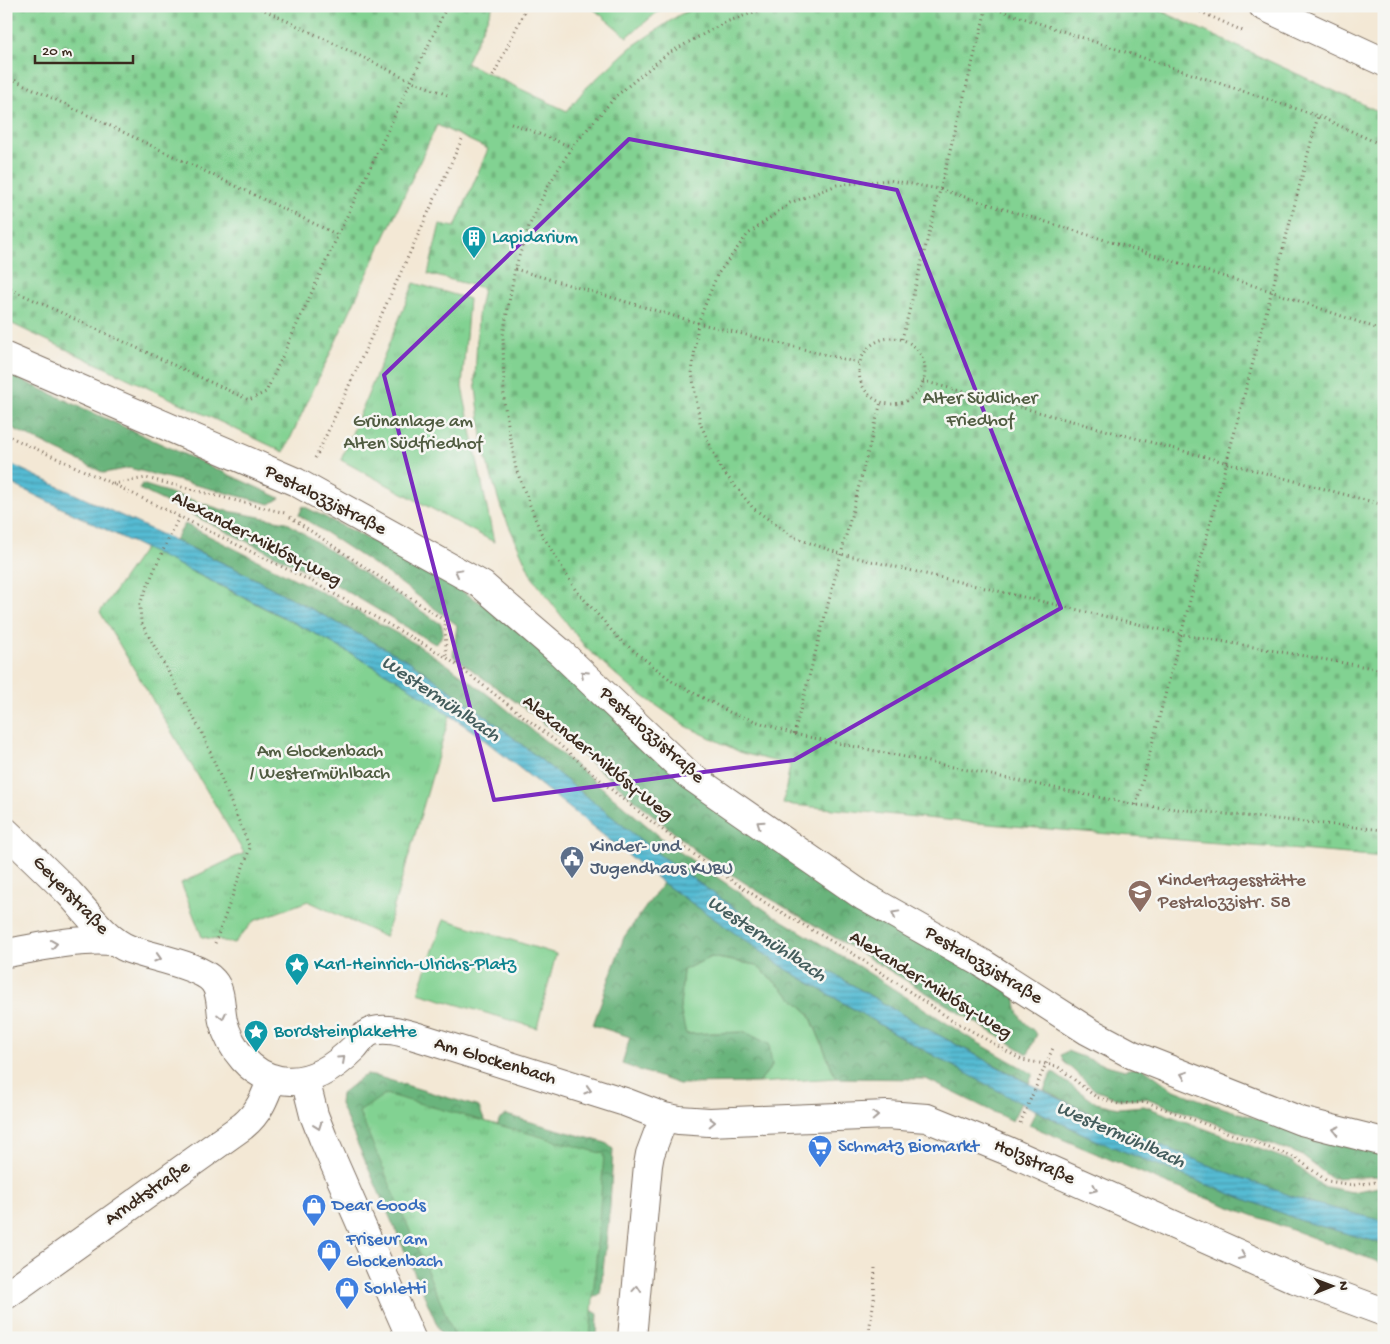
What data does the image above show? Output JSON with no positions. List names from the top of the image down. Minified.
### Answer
{"streets":{"street":["Pestalozzistraße","Geyerstraße","Am Glockenbach","Holzstraße","Arndtstraße"],"path":["Alexander-Miklósy-Weg"]},"crossings":[["Am Glockenbach","Holzstraße"]],"one_way":["Pestalozzistraße","Am Glockenbach","Holzstraße"],"water":["Westermühlbach"],"parks":["Alter Südlicher Friedhof","Grünanlage am Alten Südfriedhof","Am Glockenbach / Westermühlbach"],"places":{"building":["Lapidarium"],"public building":["Kinder- und Jugendhaus KUBU"],"school or university":["Kindertagesstätte Pestalozzistr. 58"],"place":["Karl-Heinrich-Ulrichs-Platz","Bordsteinplakette"],"supermarket":["Schmatz Biomarkt"],"shop":["Dear Goods","Friseur am Glockenbach","Sohletti"]},"scale_bar":"20 m","north":"right"}
